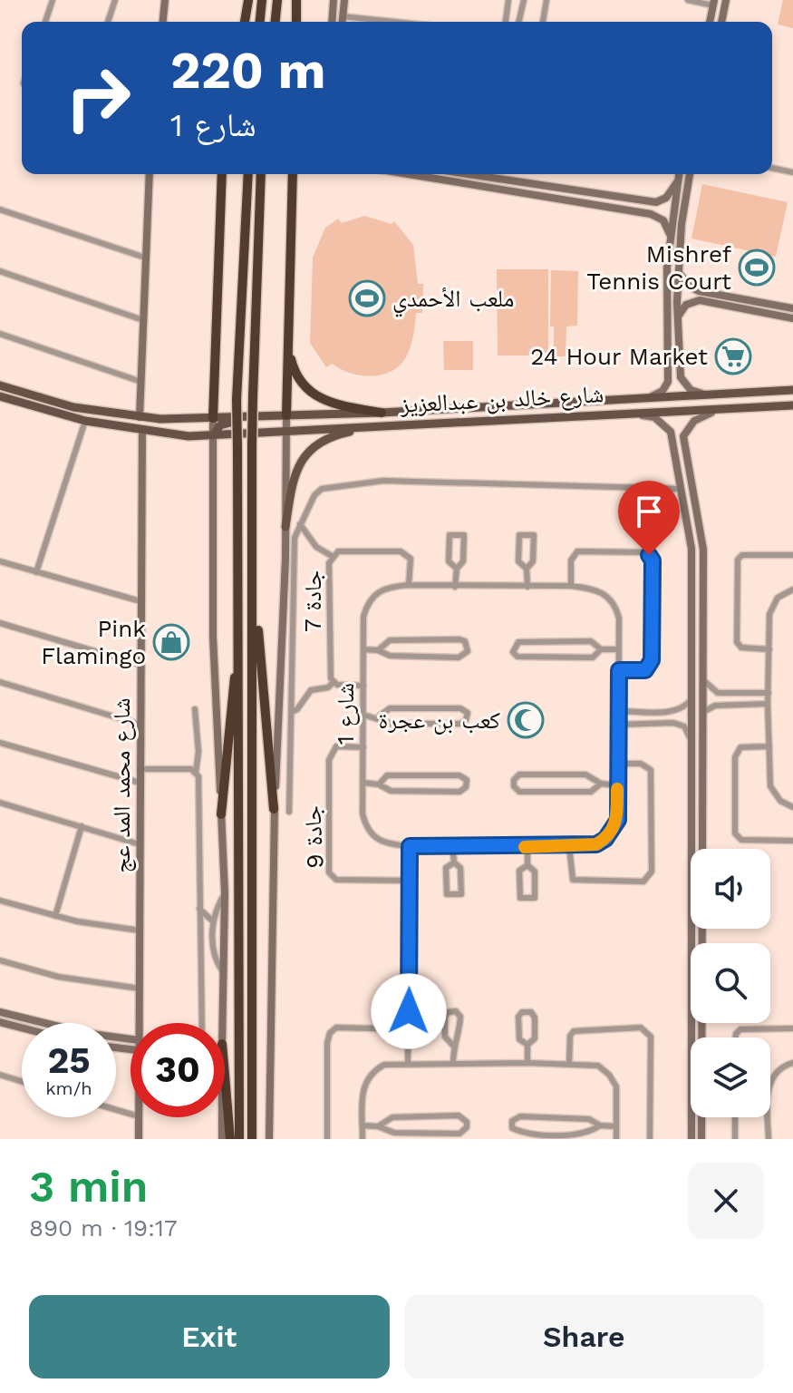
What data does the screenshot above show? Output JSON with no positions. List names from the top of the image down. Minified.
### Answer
{"streets":{"main road":["شارع خالد بن عبدالعزيز"],"street":["جادة 7","شارع 1","شارع محمد المد عج","جادة 9"]},"crossings":[["شارع خالد بن عبدالعزيز","شارع محمد المد عج"],["جادة 7","شارع 1"],["شارع 1","جادة 9"]],"places":{"sports":["Mishref Tennis Court","ملعب الأحمدي"],"supermarket":["24 Hour Market"],"shop":["Pink Flamingo"],"mosque":["كعب بن عجرة"]},"page":{"turn":["220 m","شارع 1"],"speed":"25 km/h","limit":"30","heading":["3 min","890 m · 19:17"],"buttons":["Exit","Share"]}}
